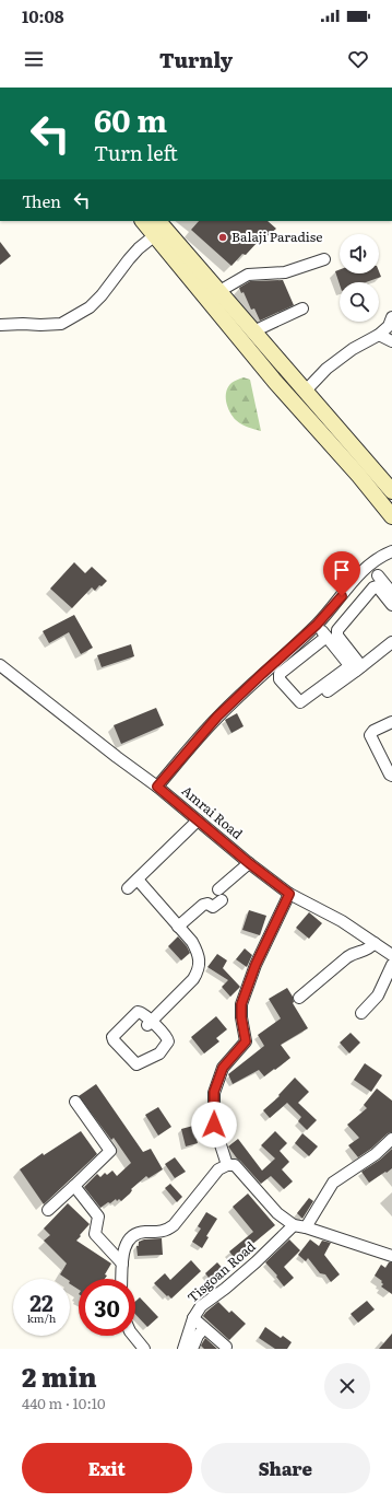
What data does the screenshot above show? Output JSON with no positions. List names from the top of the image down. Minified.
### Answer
{"streets":{"street":["Amrai Road","Tisgoan Road"]},"places":["Balaji Paradise"],"page":{"status":"10:08","header":"Turnly","turn":["60 m","Turn left"],"then":"Then","speed":"22 km/h","limit":"30","heading":["2 min","440 m · 10:10"],"buttons":["Exit","Share"]}}
